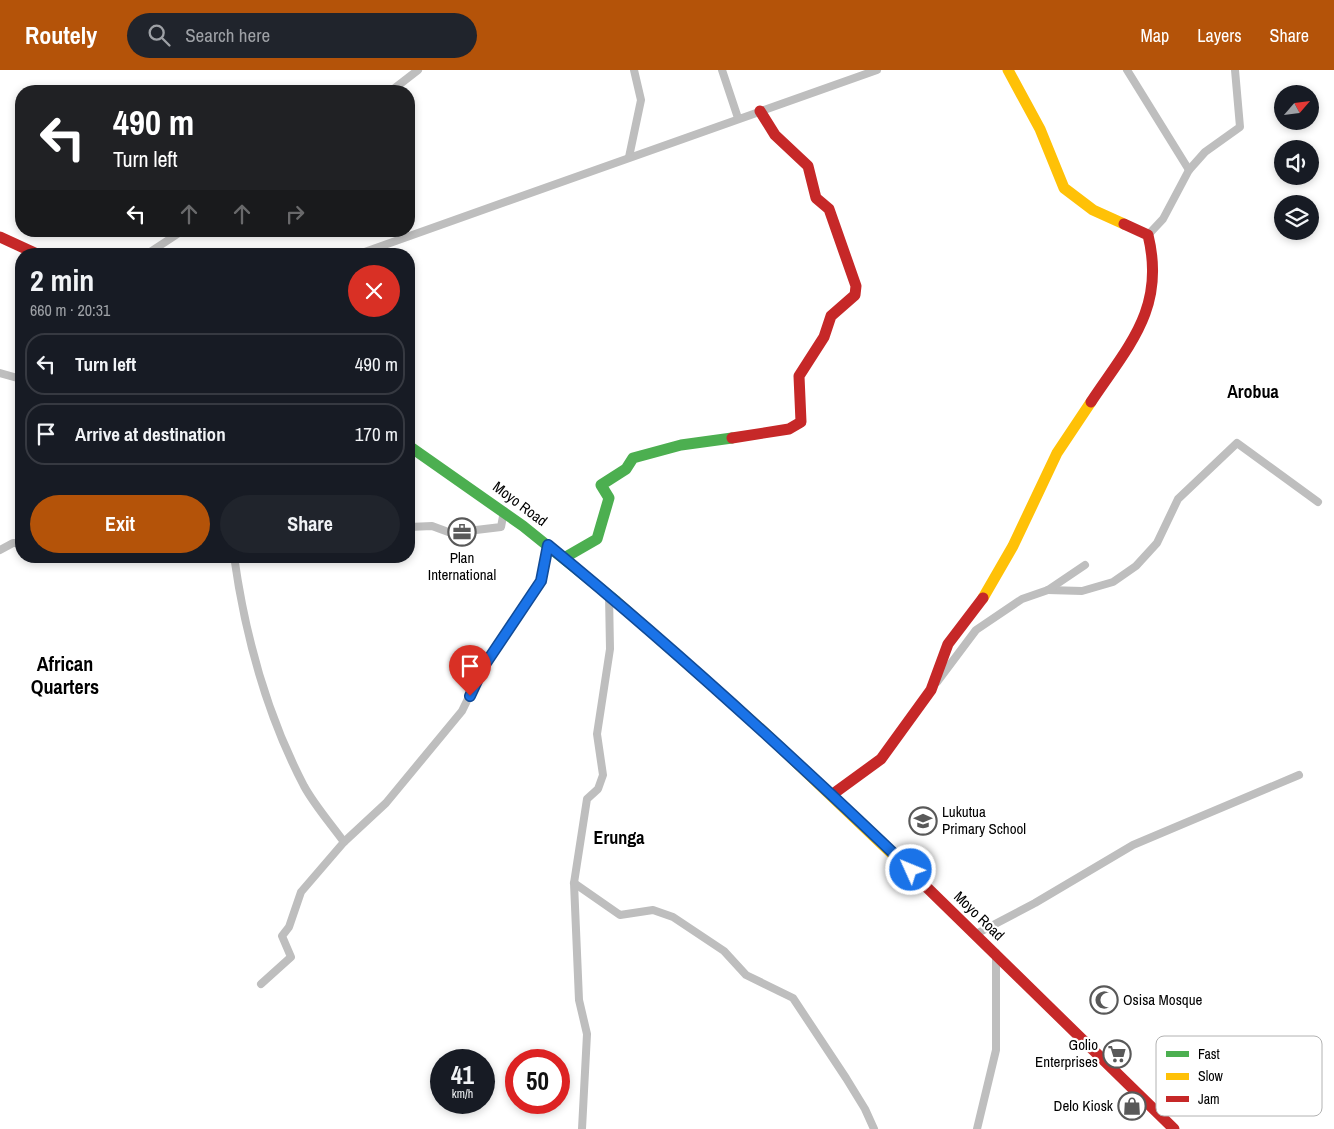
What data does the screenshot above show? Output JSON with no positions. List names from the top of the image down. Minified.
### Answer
{"streets":{"street":["Moyo Road"]},"districts":["Arobua","African Quarters","Erunga"],"places":{"office":["Plan International"],"school or university":["Lukutua Primary School"],"mosque":["Osisa Mosque"],"supermarket":["Golio Enterprises"],"shop":["Delo Kiosk"]},"legend":["Fast","Slow","Jam"],"north":"top right","page":{"header":"Routely","search":"Search here","nav":["Map","Layers","Share"],"turn":["490 m","Turn left"],"heading":["2 min","660 m · 20:31"],"list":[{"name":"Turn left","value":"490 m"},{"name":"Arrive at destination","value":"170 m"}],"buttons":["Exit","Share"],"speed":"41 km/h","limit":"50"}}
